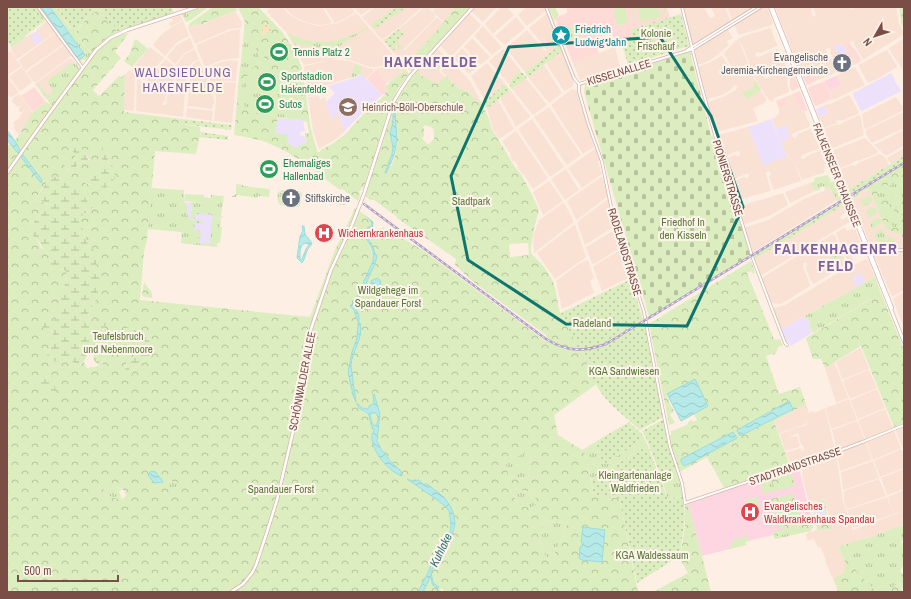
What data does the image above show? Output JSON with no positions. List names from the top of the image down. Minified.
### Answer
{"streets":{"main road":["FALKENSEER CHAUSSEE","SCHÖNWALDER ALLEE"],"street":["KISSELNALLEE","PIONIERSTRASSE","RADELANDSTRASSE","STADTRANDSTRASSE"]},"crossings":[["KISSELNALLEE","PIONIERSTRASSE"],["KISSELNALLEE","RADELANDSTRASSE"],["RADELANDSTRASSE","STADTRANDSTRASSE"]],"districts":["HAKENFELDE","WALDSIEDLUNG HAKENFELDE","FALKENHAGENER FELD"],"water":["Kuhlake"],"parks":["Kolonie Frischauf","Stadtpark","Friedhof In den Kisseln","Wildgehege im Spandauer Forst","Radeland","Teufelsbruch und Nebenmoore","KGA Sandwiesen","Kleingartenanlage Waldfrieden","Spandauer Forst","KGA Waldessaum"],"places":{"place":["Friedrich Ludwig Jahn"],"sports":["Tennis Platz 2","Sportstadion Hakenfelde","Sutos","Ehemaliges Hallenbad"],"church":["Evangelische Jeremia-Kirchengemeinde","Stiftskirche"],"school or university":["Heinrich-Böll-Oberschule"],"hospital":["Wichernkrankenhaus","Evangelisches Waldkrankenhaus Spandau"]},"scale_bar":"500 m","north":"bottom left"}
